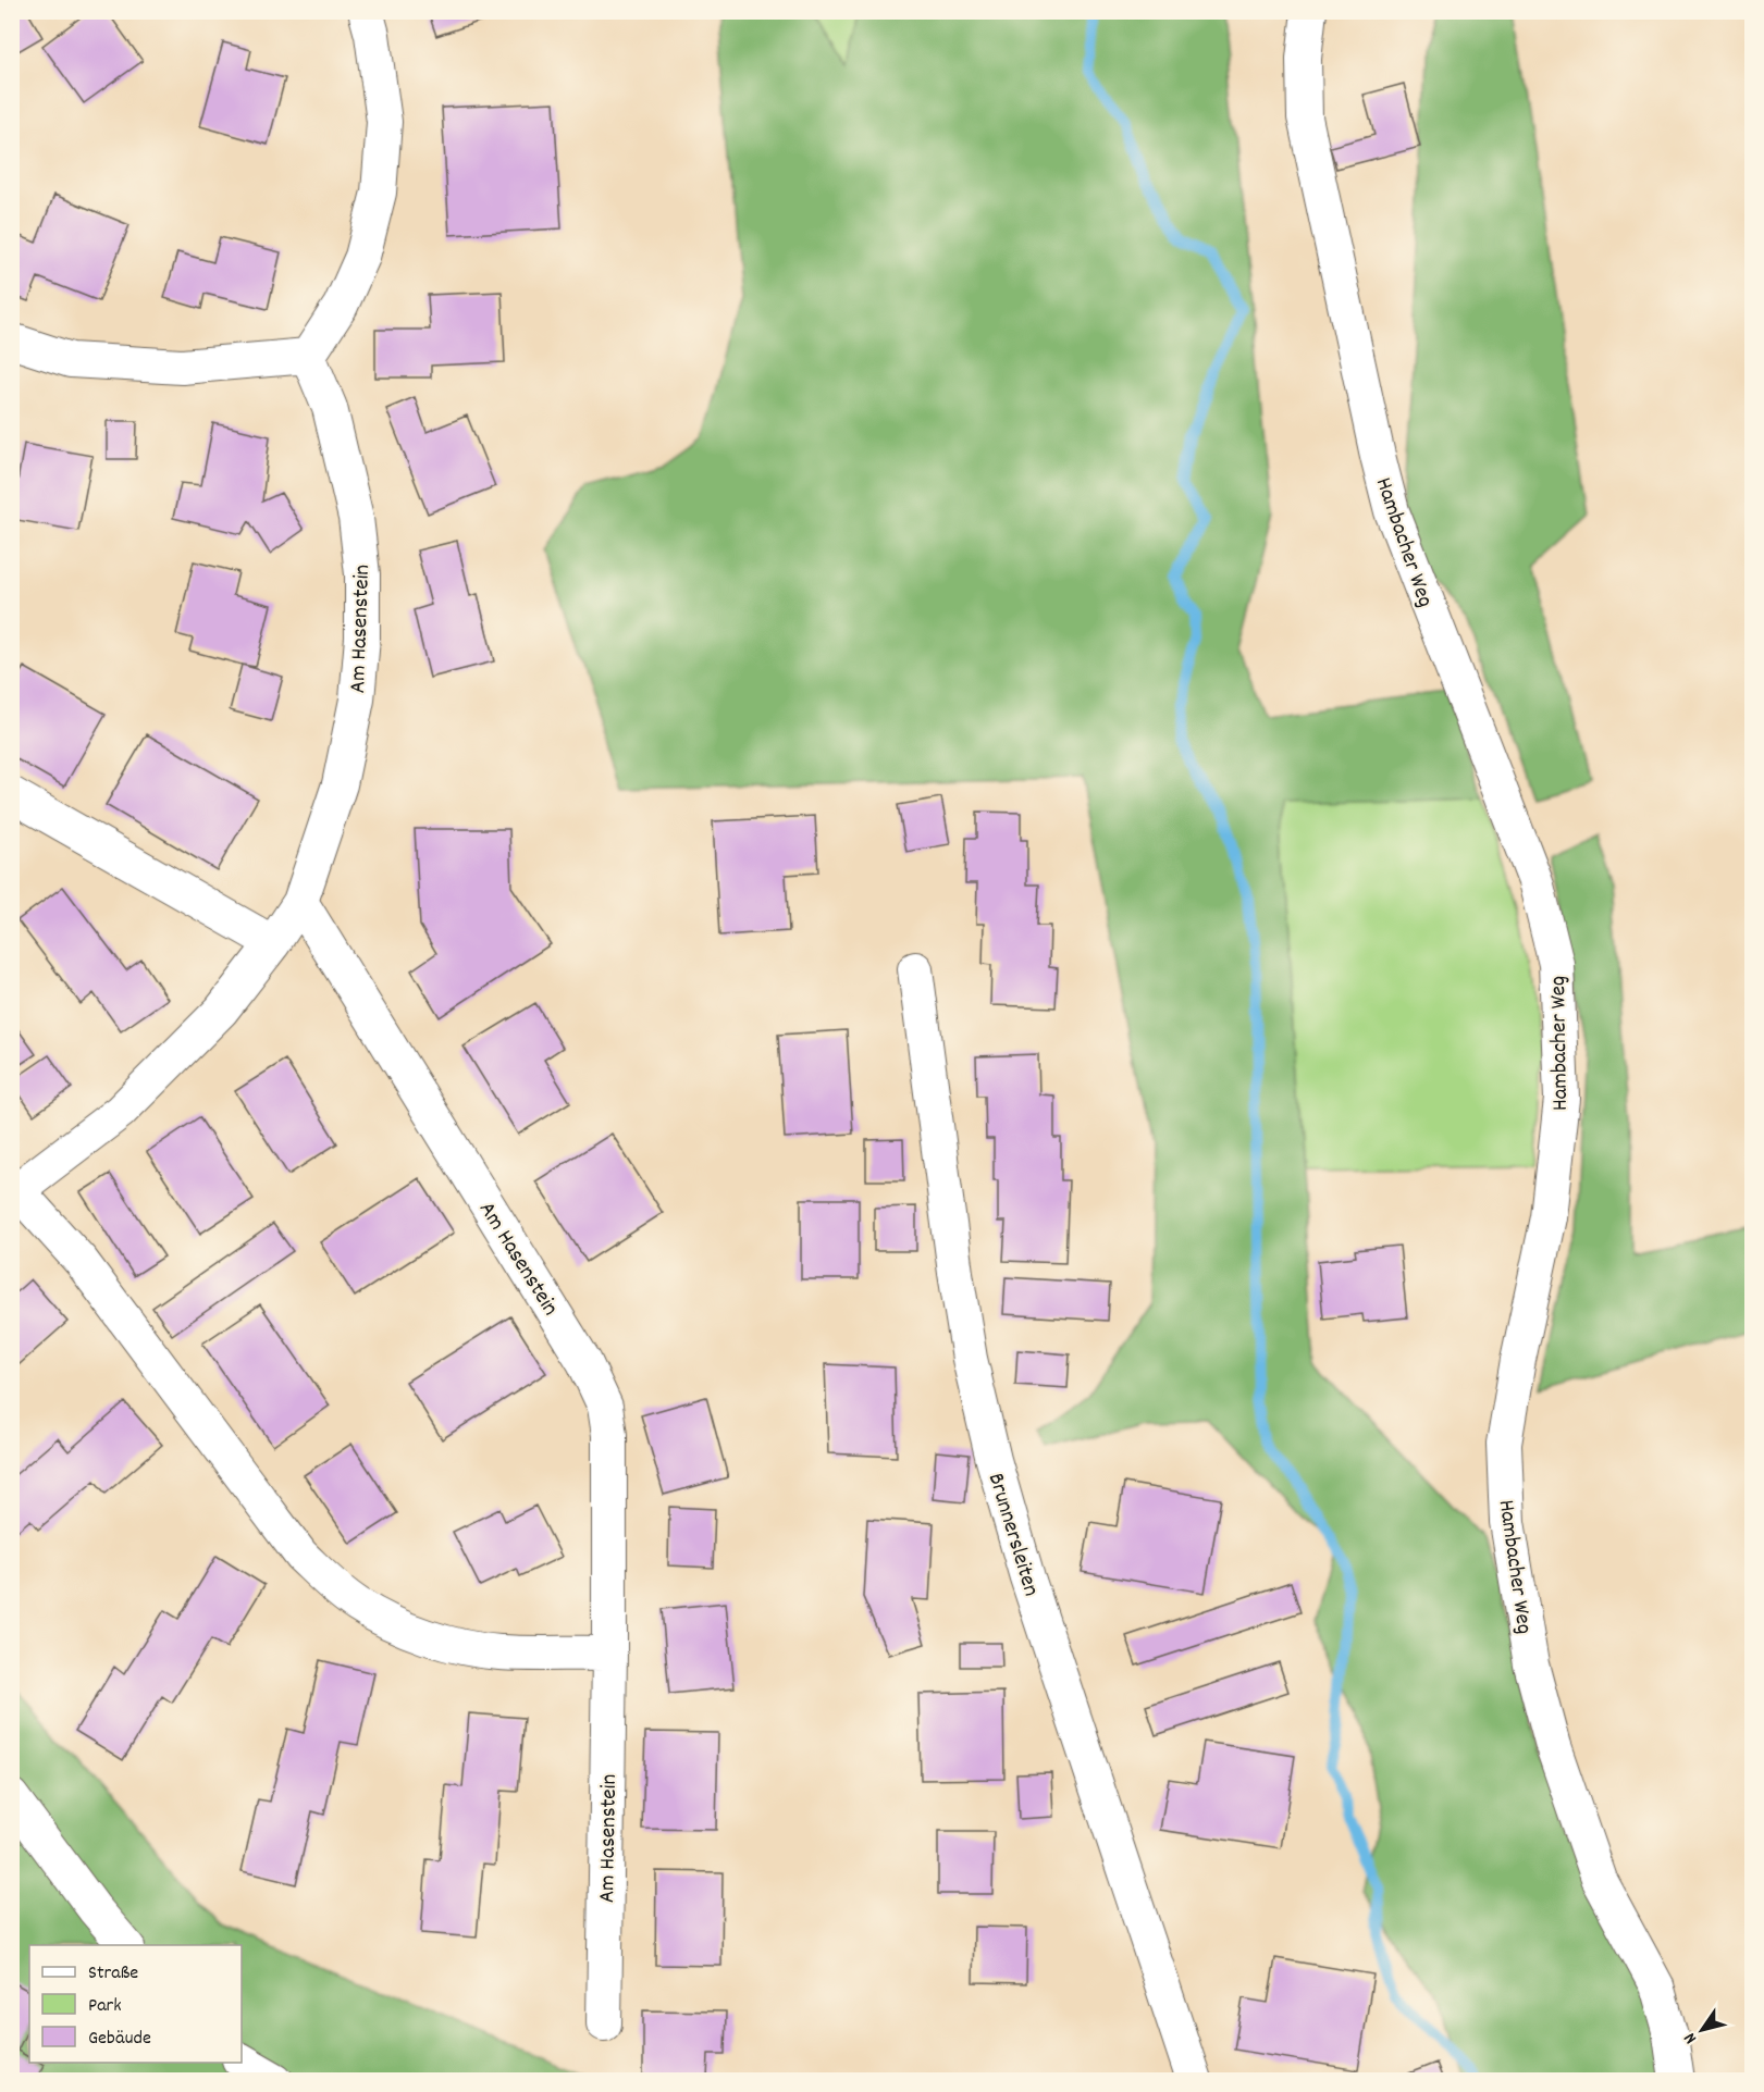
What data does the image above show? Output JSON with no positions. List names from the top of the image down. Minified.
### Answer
{"streets":{"street":["Hambacher Weg","Am Hasenstein","Brunnersleiten"]},"legend":["Straße","Park","Gebäude"],"north":"bottom left"}
